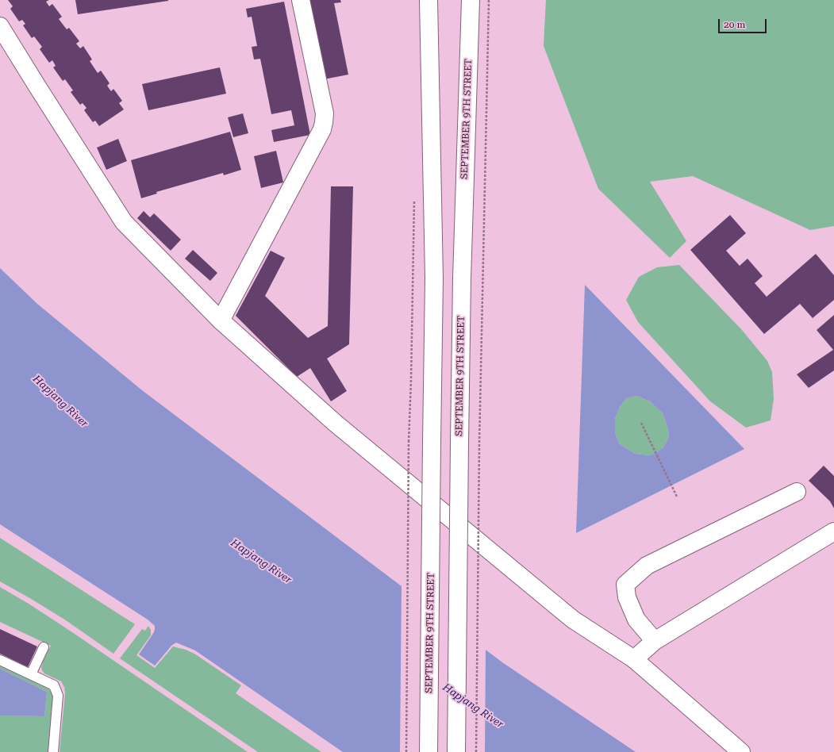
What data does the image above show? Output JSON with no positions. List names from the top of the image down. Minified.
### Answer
{"streets":{"main road":["SEPTEMBER 9TH STREET"]},"water":["Hapjang River"],"scale_bar":"20 m"}
